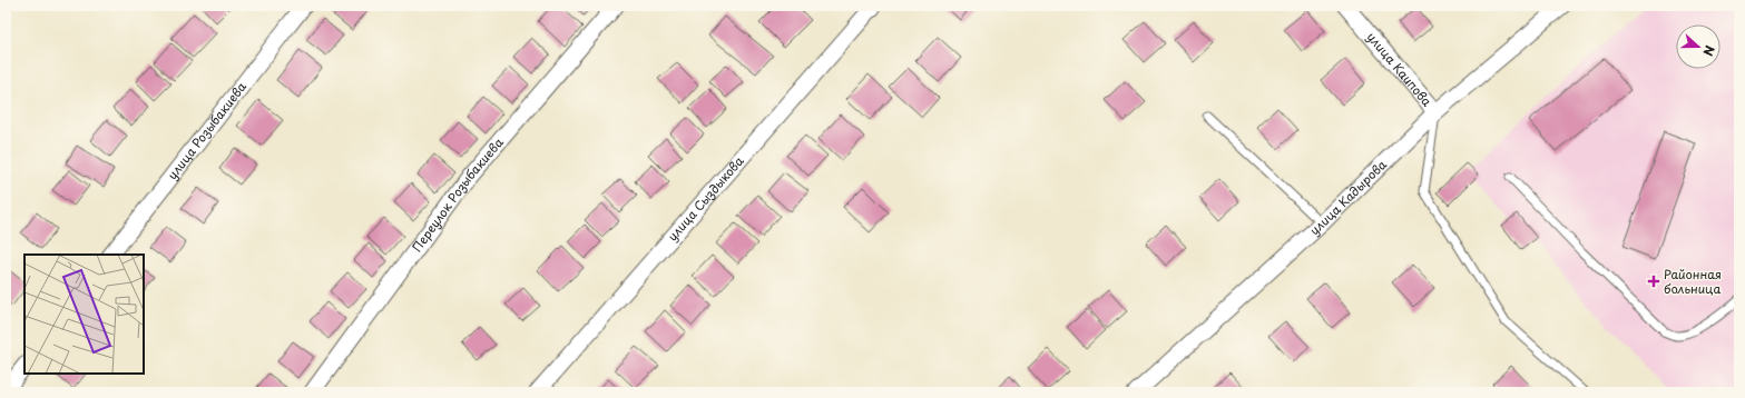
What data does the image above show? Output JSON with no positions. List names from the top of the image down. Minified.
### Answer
{"streets":{"street":["улица Каипова","улица Розыбакиева","Переулок Розыбакиева","улица Кадырова","улица Сыздыкова"]},"crossings":[["улица Каипова","улица Кадырова"]],"places":{"health":["Районная больница"]},"north":"right"}
